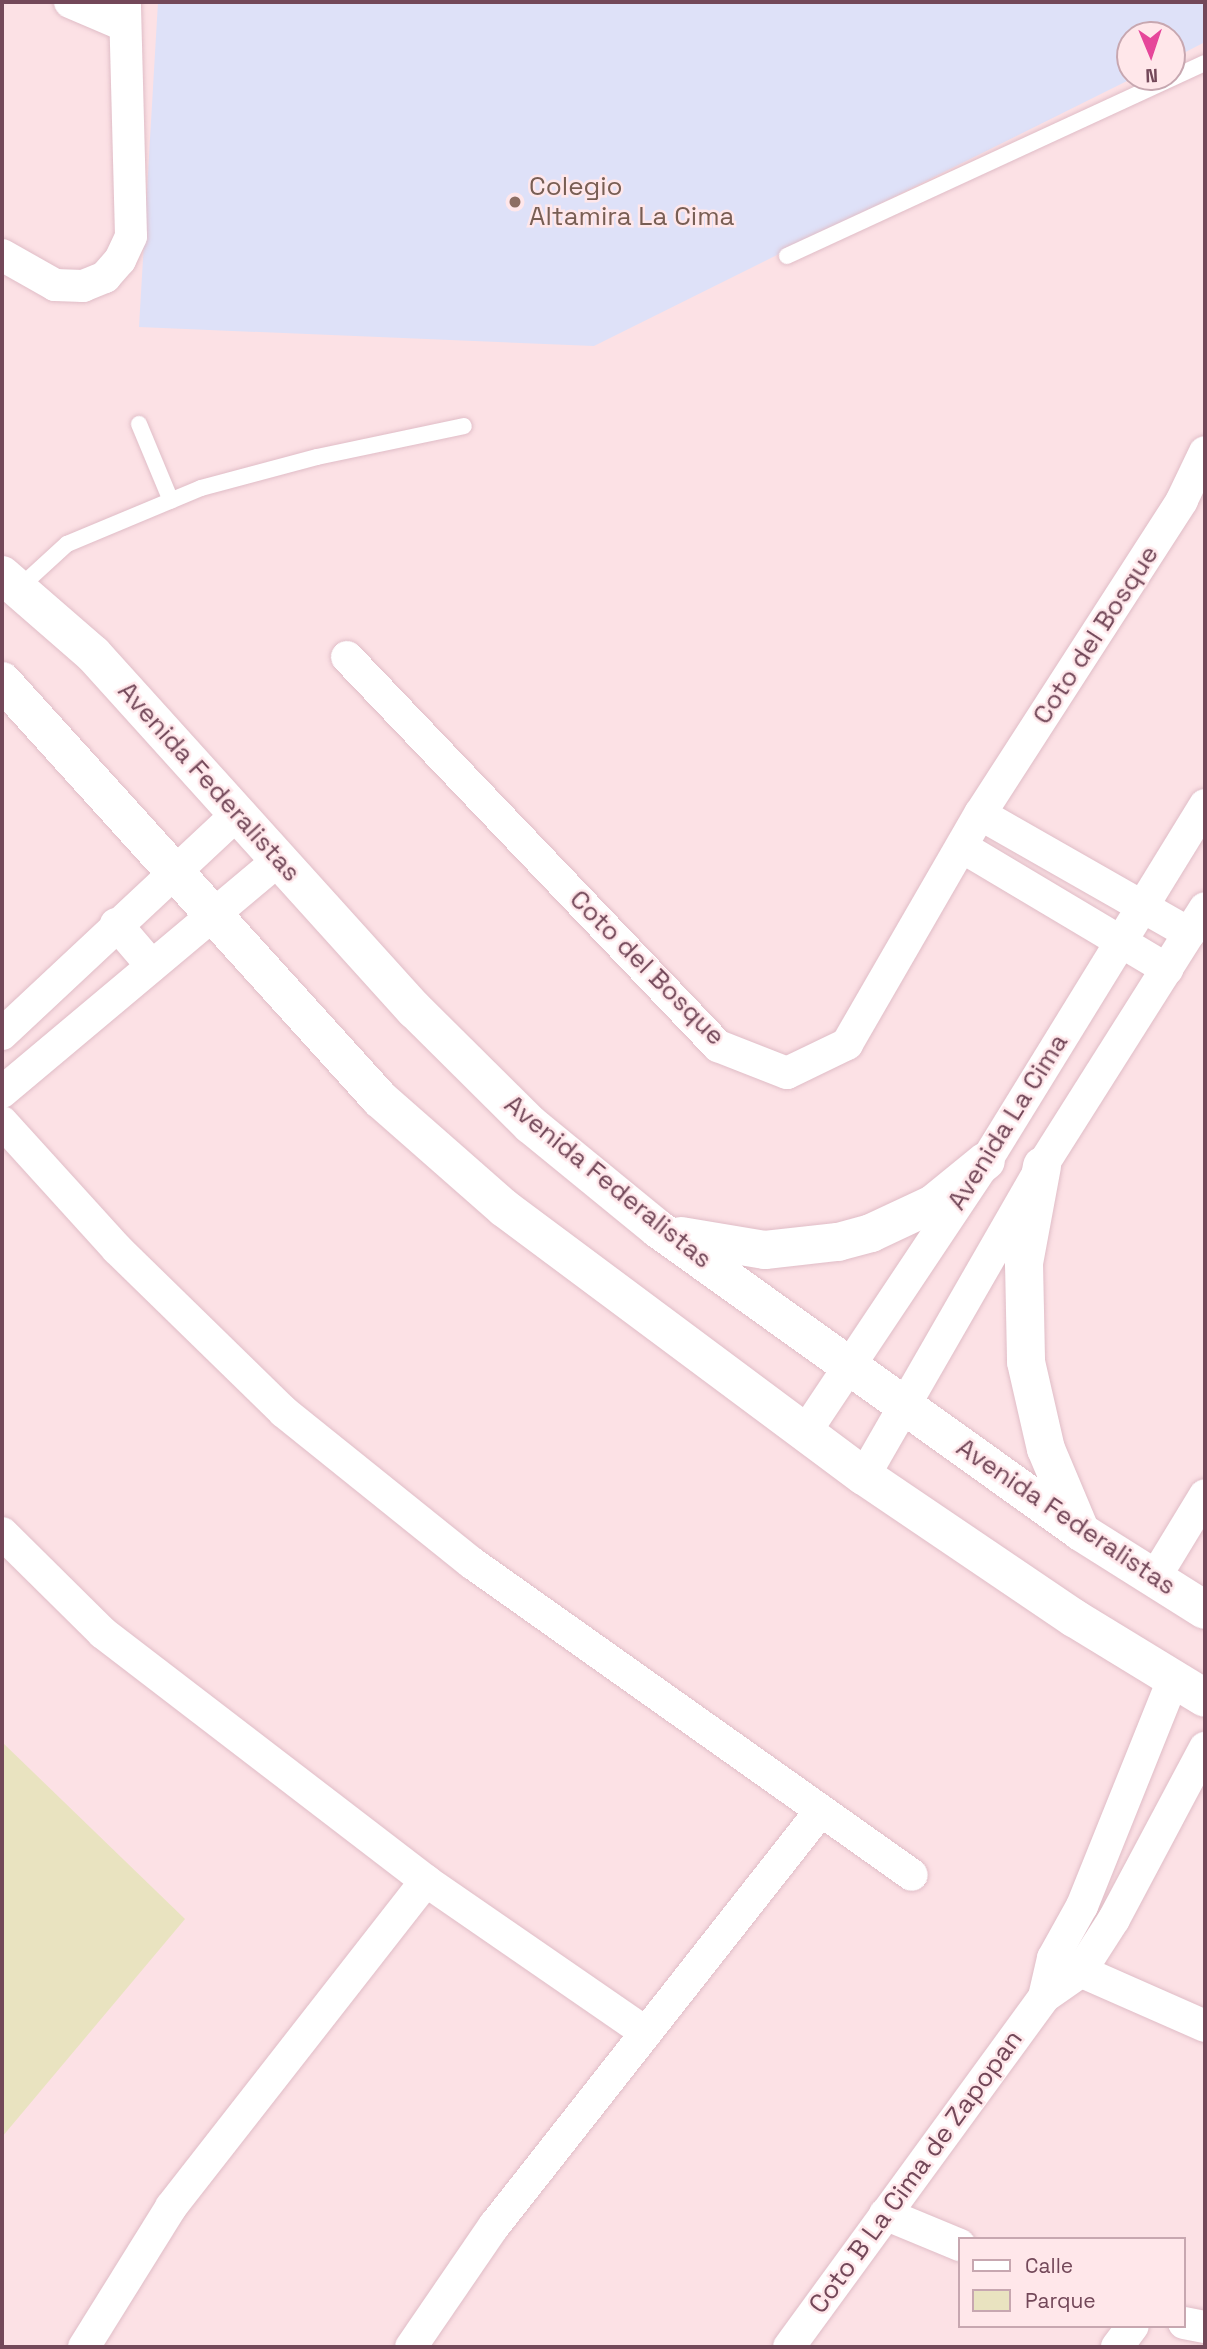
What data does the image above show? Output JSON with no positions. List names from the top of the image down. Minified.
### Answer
{"streets":{"street":["Coto del Bosque","Avenida Federalistas","Avenida La Cima","Coto B La Cima de Zapopan"]},"crossings":[["Avenida Federalistas","Avenida La Cima"]],"places":["Colegio Altamira La Cima"],"legend":["Calle","Parque"],"north":"bottom"}
